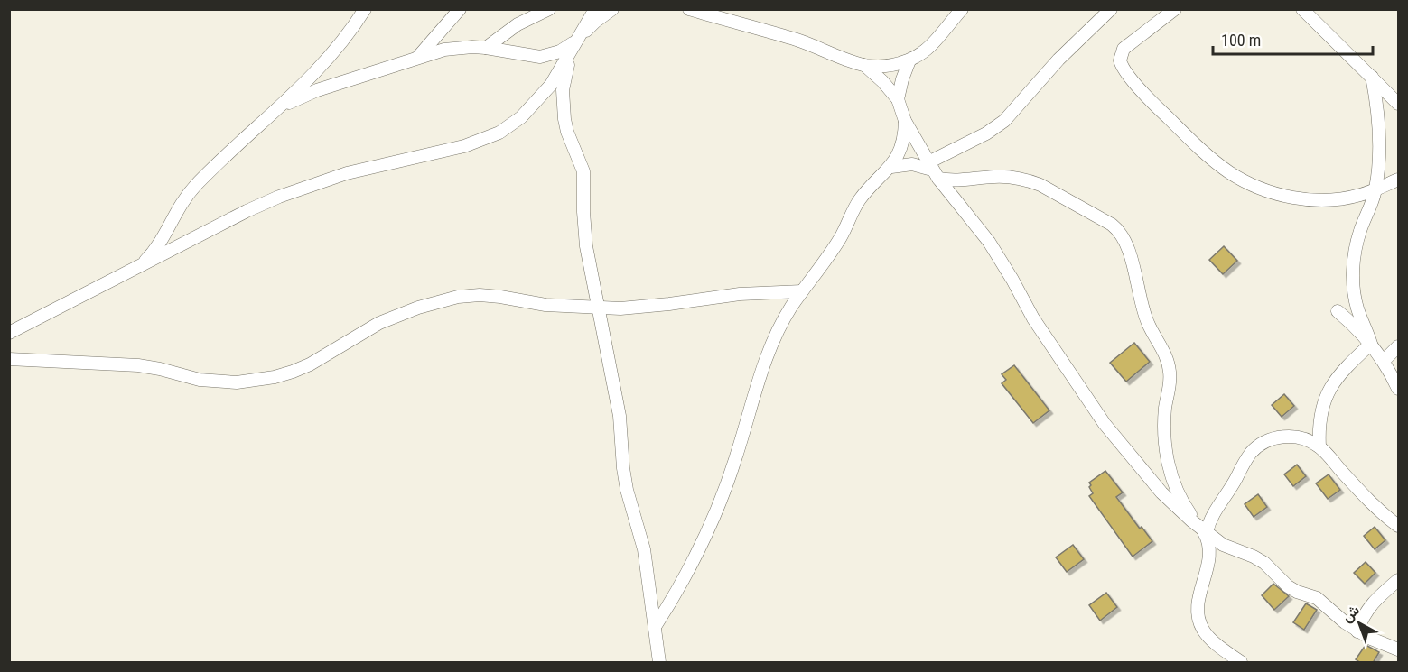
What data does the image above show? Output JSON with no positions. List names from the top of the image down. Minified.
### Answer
{"scale_bar":"100 m","north":"top left"}
